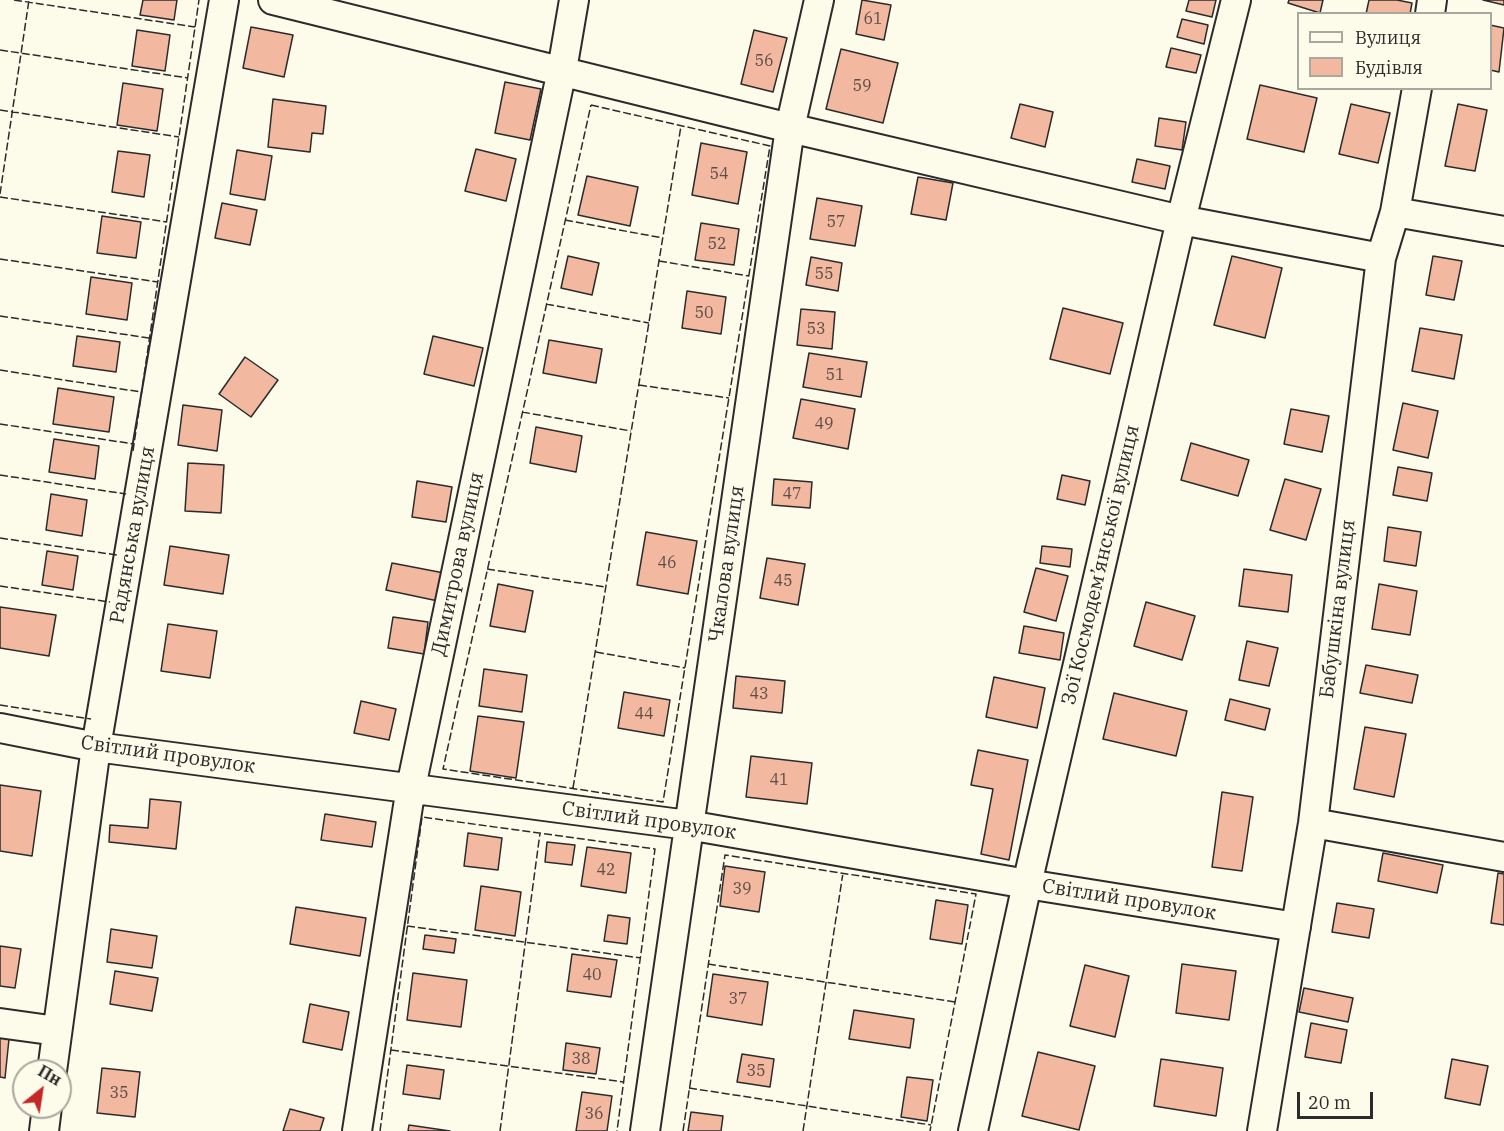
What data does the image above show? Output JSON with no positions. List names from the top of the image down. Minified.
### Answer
{"streets":{"street":["Радянська вулиця","Димитрова вулиця","Чкалова вулиця","Зої Космодем’янської вулиця","Бабушкіна вулиця","Світлий провулок"]},"crossings":[["Радянська вулиця","Світлий провулок"],["Димитрова вулиця","Світлий провулок"],["Чкалова вулиця","Світлий провулок"],["Зої Космодем’янської вулиця","Світлий провулок"],["Бабушкіна вулиця","Світлий провулок"]],"house_numbers":["61","56","59","54","57","52","55","50","53","51","49","47","46","45","43","44","41","42","39","40","37","38","35","35","36"],"legend":["Вулиця","Будівля"],"scale_bar":"20 m","north":"top right"}
